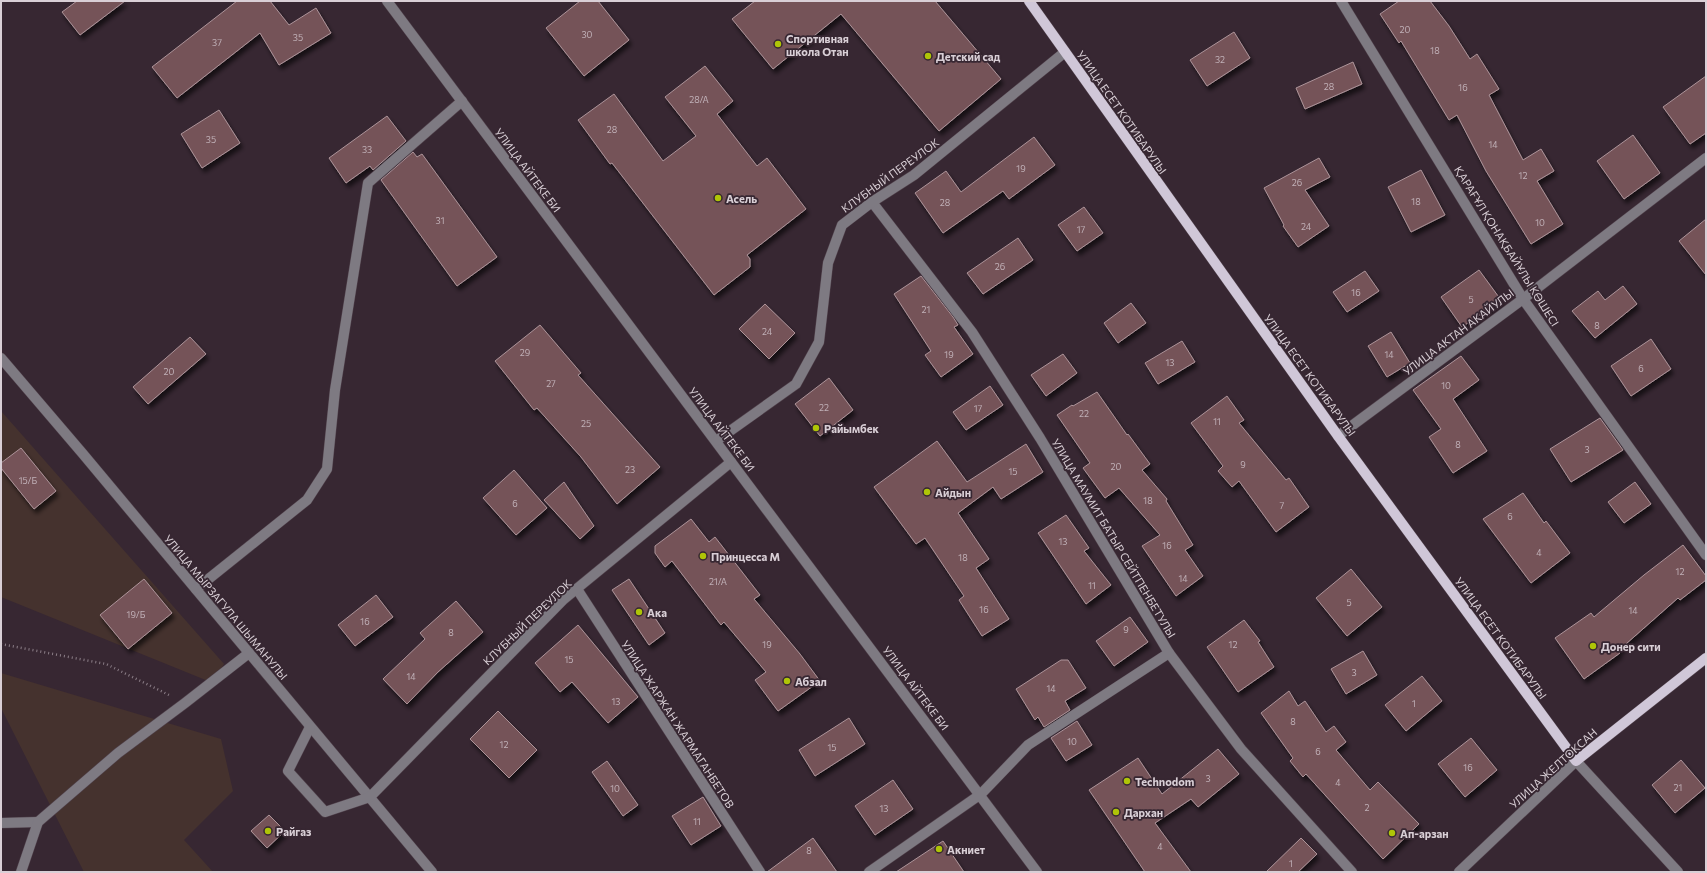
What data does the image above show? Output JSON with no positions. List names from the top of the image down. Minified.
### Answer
{"streets":{"main road":["УЛИЦА ЕСЕТ КОТИБАРУЛЫ","УЛИЦА ЖЕЛТОКСАН"],"street":["УЛИЦА АЙТЕКЕ БИ","КЛУБНЫЙ ПЕРЕУЛОК","ҚАРАҒҰЛ ҚОНАҚБАЙҰЛЫ КӨШЕСІ","УЛИЦА АКТАН АКАЙУЛЫ","УЛИЦА МАУМИТ БАТЫР СЕЙТПЕНБЕТУЛЫ","УЛИЦА МЫРЗАГУЛА ШЫМАНУЛЫ","УЛИЦА ЖАРЖАН ЖАРМАГАНБЕТОВ"]},"crossings":[["УЛИЦА ЕСЕТ КОТИБАРУЛЫ","КЛУБНЫЙ ПЕРЕУЛОК"],["УЛИЦА ЕСЕТ КОТИБАРУЛЫ","УЛИЦА АКТАН АКАЙУЛЫ"],["УЛИЦА ЕСЕТ КОТИБАРУЛЫ","УЛИЦА ЖЕЛТОКСАН"],["УЛИЦА АЙТЕКЕ БИ","КЛУБНЫЙ ПЕРЕУЛОК"],["КЛУБНЫЙ ПЕРЕУЛОК","УЛИЦА МАУМИТ БАТЫР СЕЙТПЕНБЕТУЛЫ"],["КЛУБНЫЙ ПЕРЕУЛОК","УЛИЦА МЫРЗАГУЛА ШЫМАНУЛЫ"],["КЛУБНЫЙ ПЕРЕУЛОК","УЛИЦА ЖАРЖАН ЖАРМАГАНБЕТОВ"],["ҚАРАҒҰЛ ҚОНАҚБАЙҰЛЫ КӨШЕСІ","УЛИЦА АКТАН АКАЙУЛЫ"]],"places":["Спортивная школа Отан","Детский сад","Асель","Райымбек","Айдын","Принцесса М","Ака","Донер сити","Абзал","Technodom","Дархан","Райгаз","Ап-арзан","Акниет"],"house_numbers":["20","30","35","37","18","32","28","16","28/А","28","35","14","33","19","12","26","18","28","31","10","24","17","26","16","5","21","8","24","29","19","14","13","6","20","27","10","22","17","22","11","25","8","3","9","20","23","15","15/Б","18","6","7","6","13","16","4","18","12","14","21/А","11","5","16","14","19/Б","16","9","8","19","12","15","3","14","14","13","1","8","10","12","15","6","16","3","4","21","10","2","13","11","4","8","1"]}
